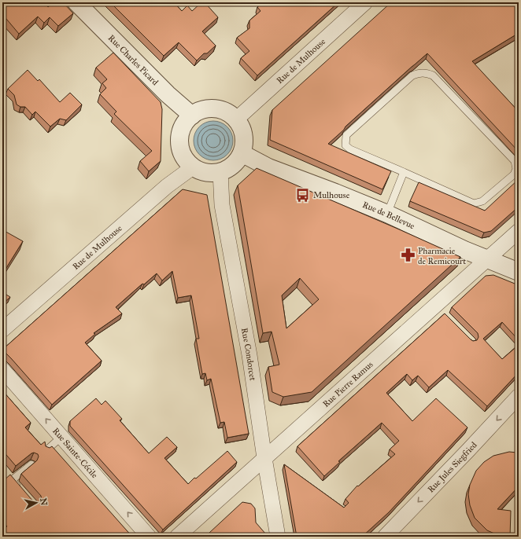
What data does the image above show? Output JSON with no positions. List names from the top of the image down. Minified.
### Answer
{"streets":{"street":["Rue Charles Picard","Rue de Mulhouse","Rue de Bellevue","Rue Condorcet","Rue Pierre Ramus","Rue Sainte-Cécile","Rue Jules Siegfried"]},"crossings":[["Rue Charles Picard","Rue de Mulhouse"],["Rue Charles Picard","Rue de Bellevue"],["Rue Charles Picard","Rue Condorcet"],["Rue de Mulhouse","Rue de Bellevue"],["Rue de Mulhouse","Rue Condorcet"],["Rue de Bellevue","Rue Condorcet"],["Rue de Bellevue","Rue Pierre Ramus"],["Rue Condorcet","Rue Pierre Ramus"]],"one_way":["Rue Sainte-Cécile","Rue Jules Siegfried"],"places":{"bus stop":["Mulhouse"],"pharmacy":["Pharmacie de Remicourt"]},"north":"right"}
